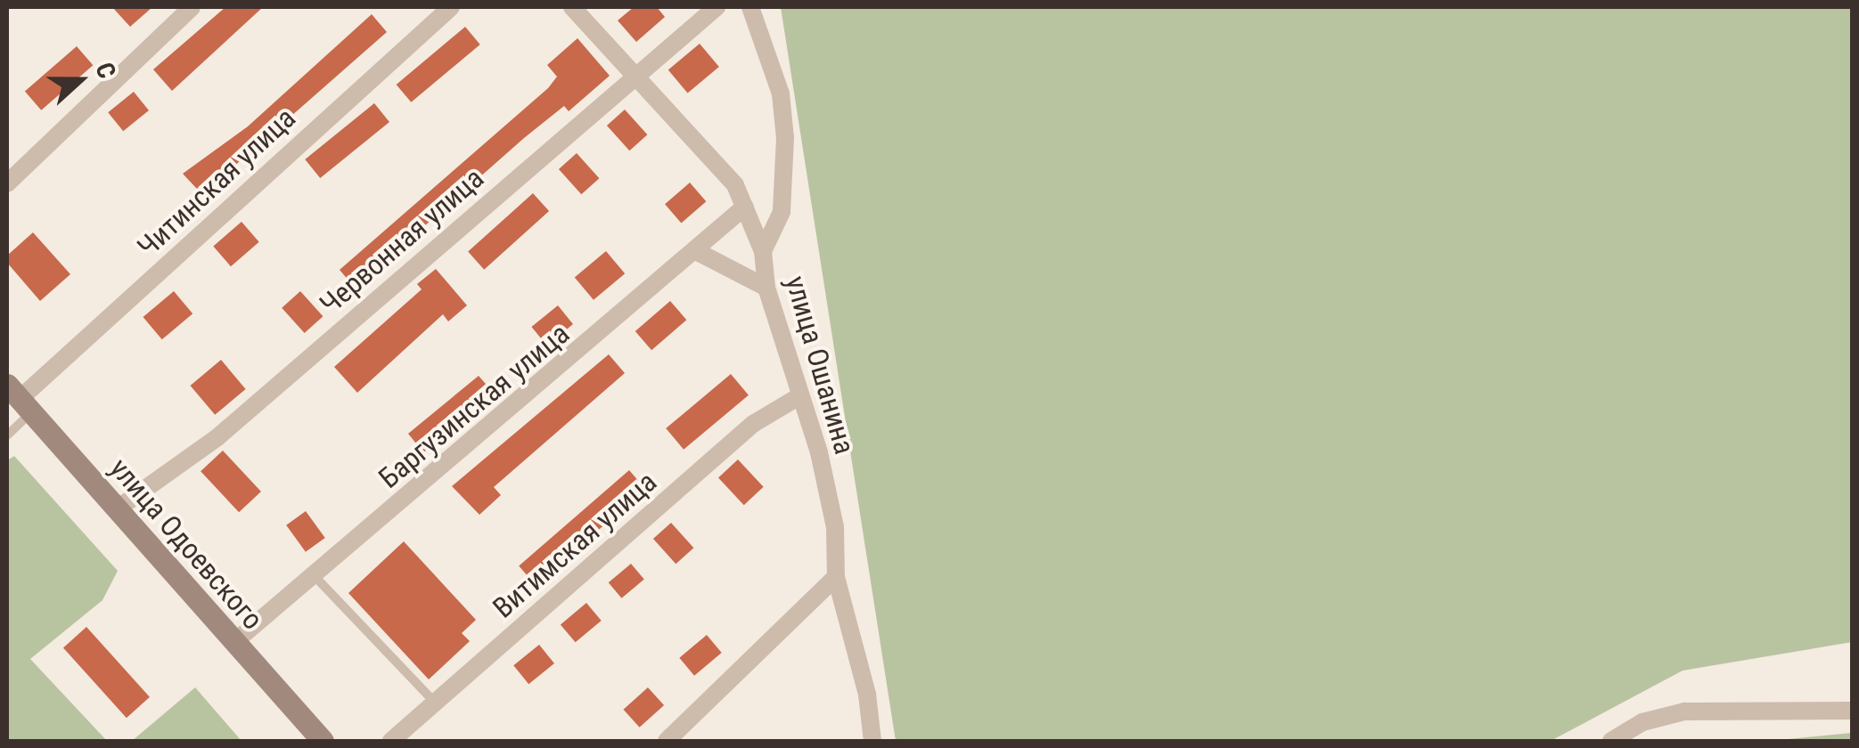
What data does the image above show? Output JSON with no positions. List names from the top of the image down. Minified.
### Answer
{"streets":{"street":["Читинская улица","Червонная улица","улица Ошанина","Баргузинская улица","улица Одоевского","Витимская улица"]},"crossings":[["Читинская улица","улица Одоевского"],["Червонная улица","улица Одоевского"],["улица Ошанина","Витимская улица"],["Баргузинская улица","улица Одоевского"]],"north":"right"}
